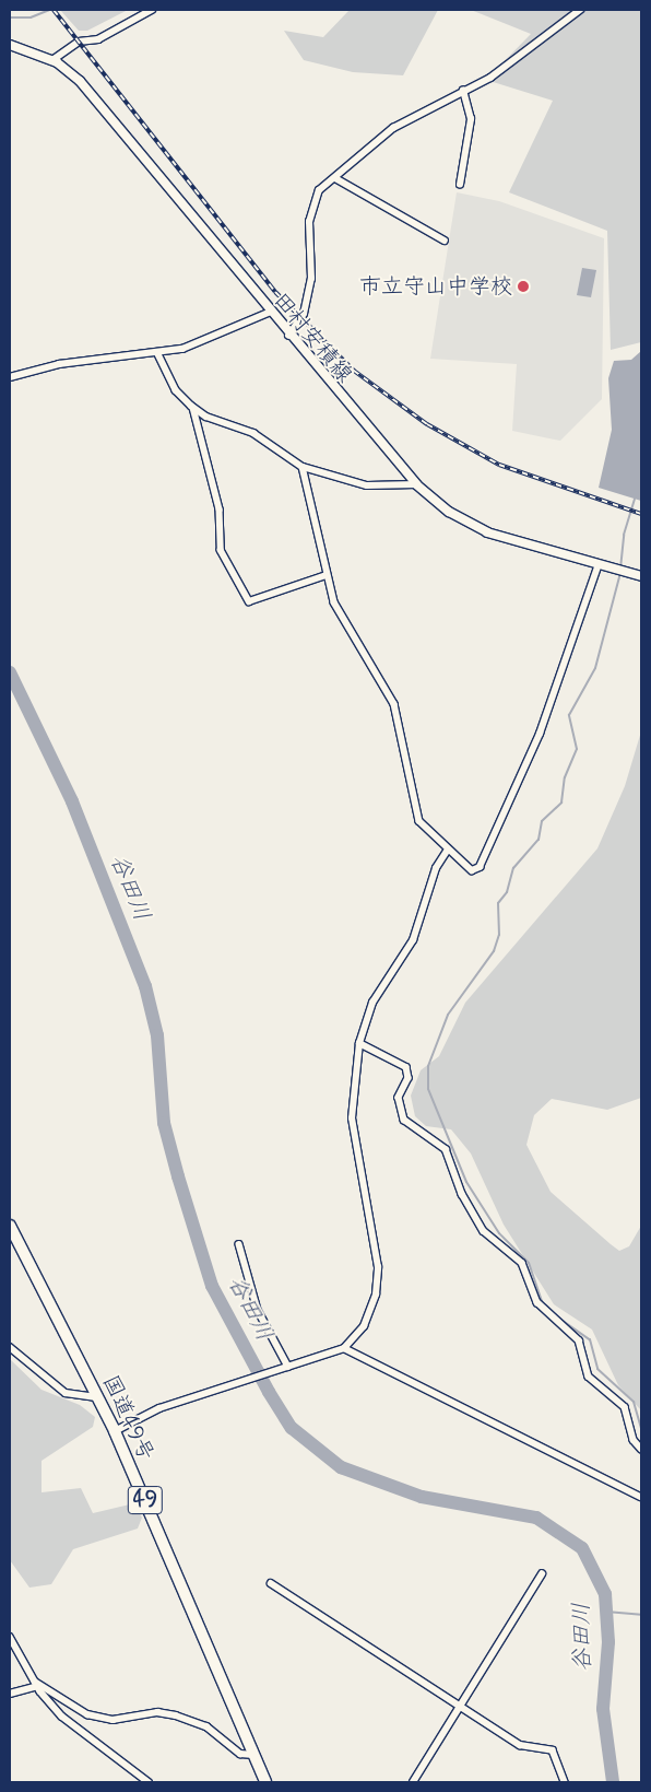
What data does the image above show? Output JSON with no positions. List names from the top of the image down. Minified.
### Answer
{"streets":{"highway":["国道49号","49"],"main road":["田村安積線"]},"water":["谷田川"],"places":["市立守山中学校"]}
